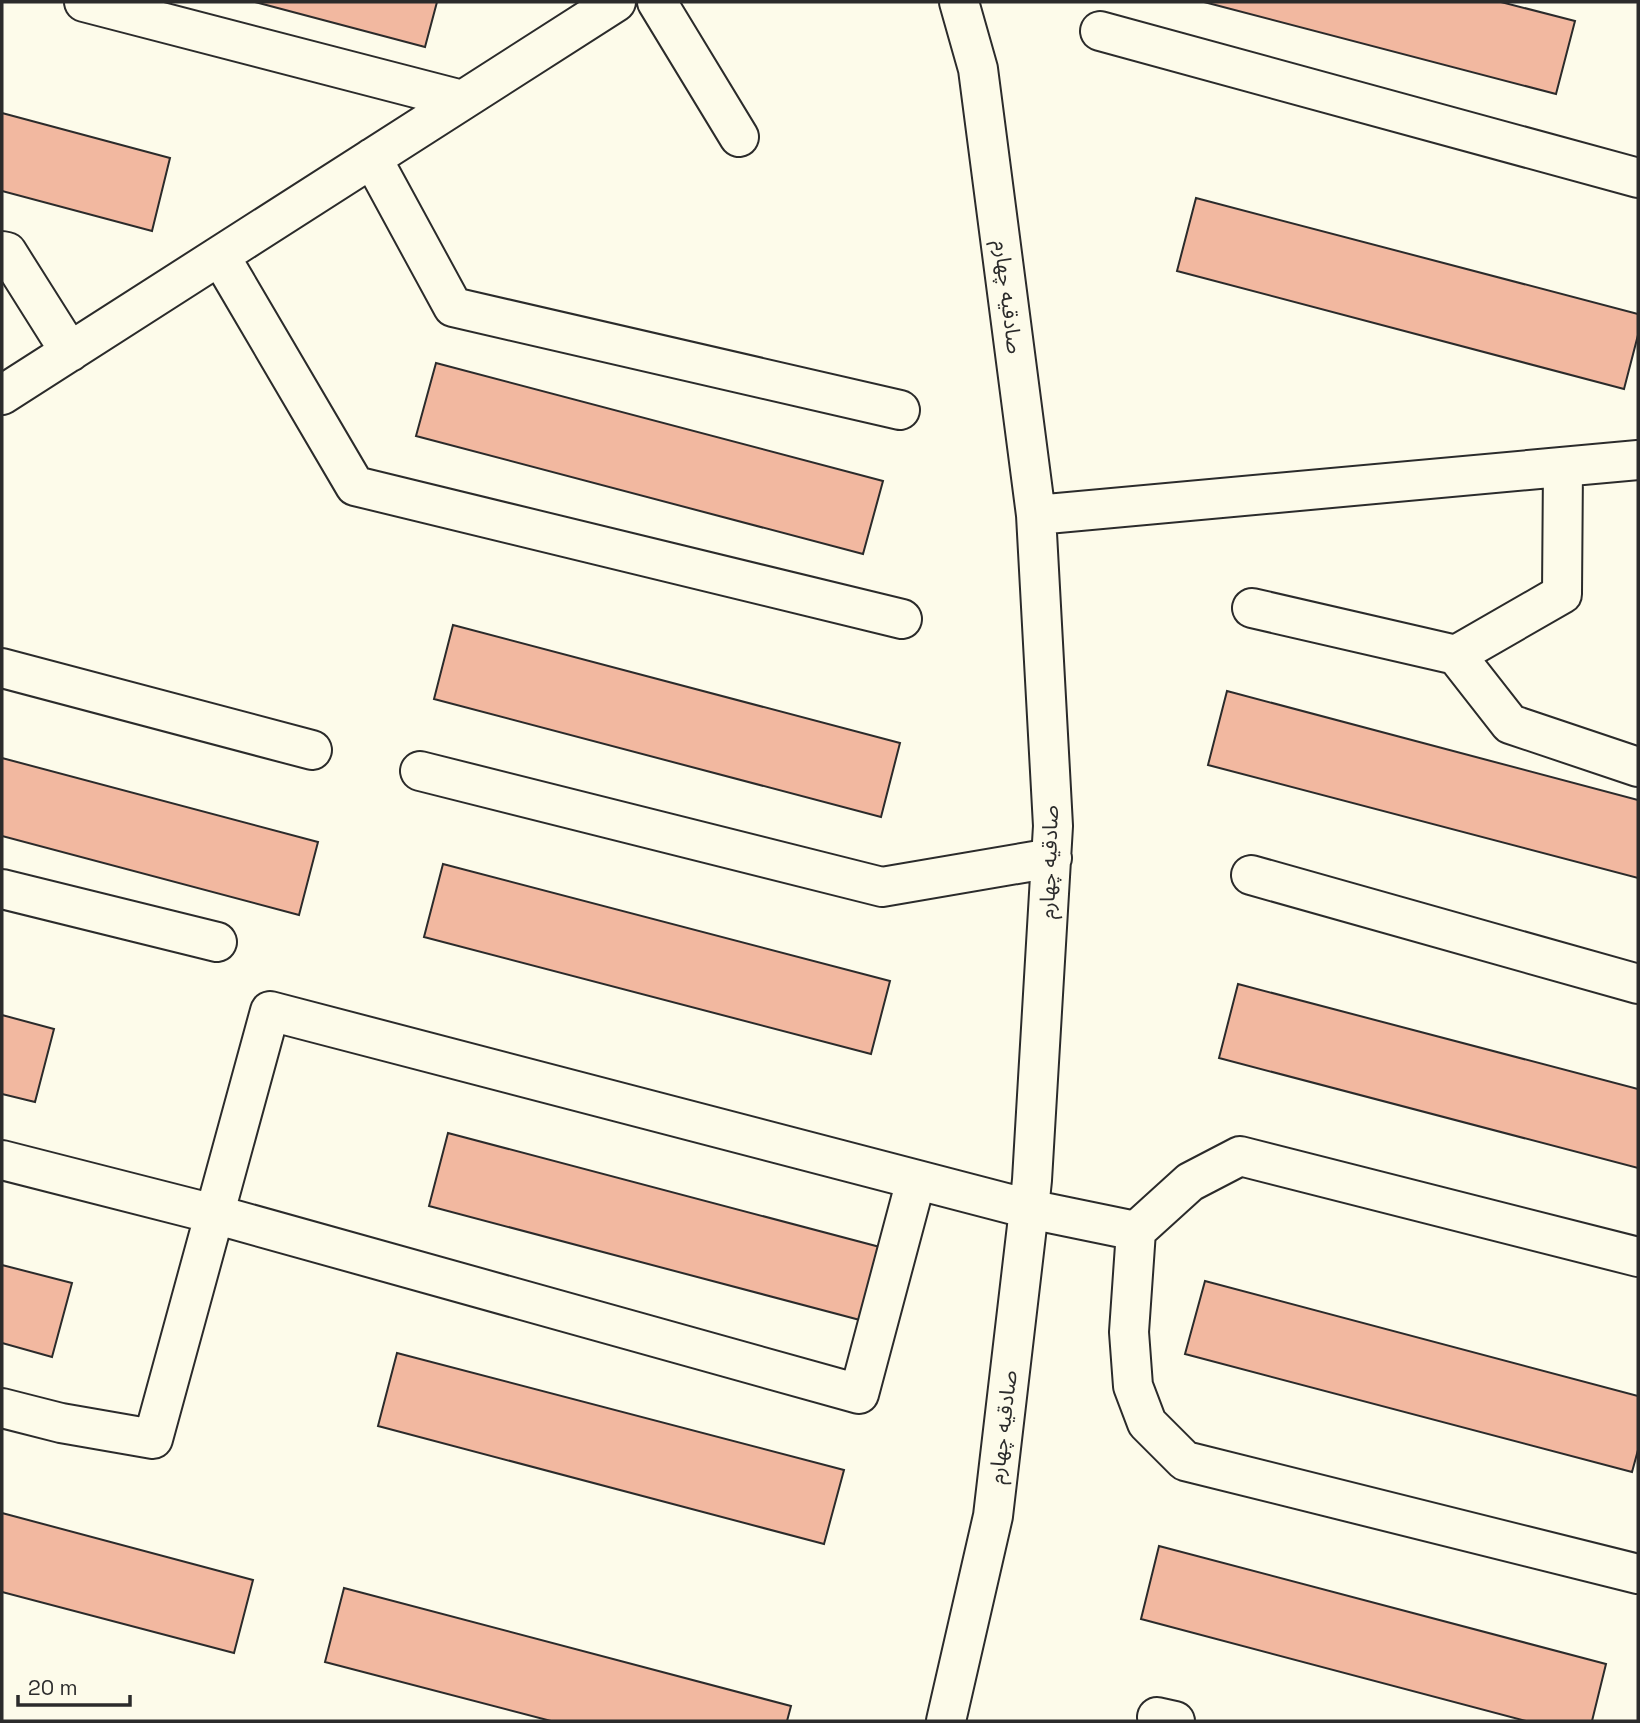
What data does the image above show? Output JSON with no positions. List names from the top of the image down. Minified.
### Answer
{"streets":{"street":["صادقیه چهارم"]},"scale_bar":"20 m"}
